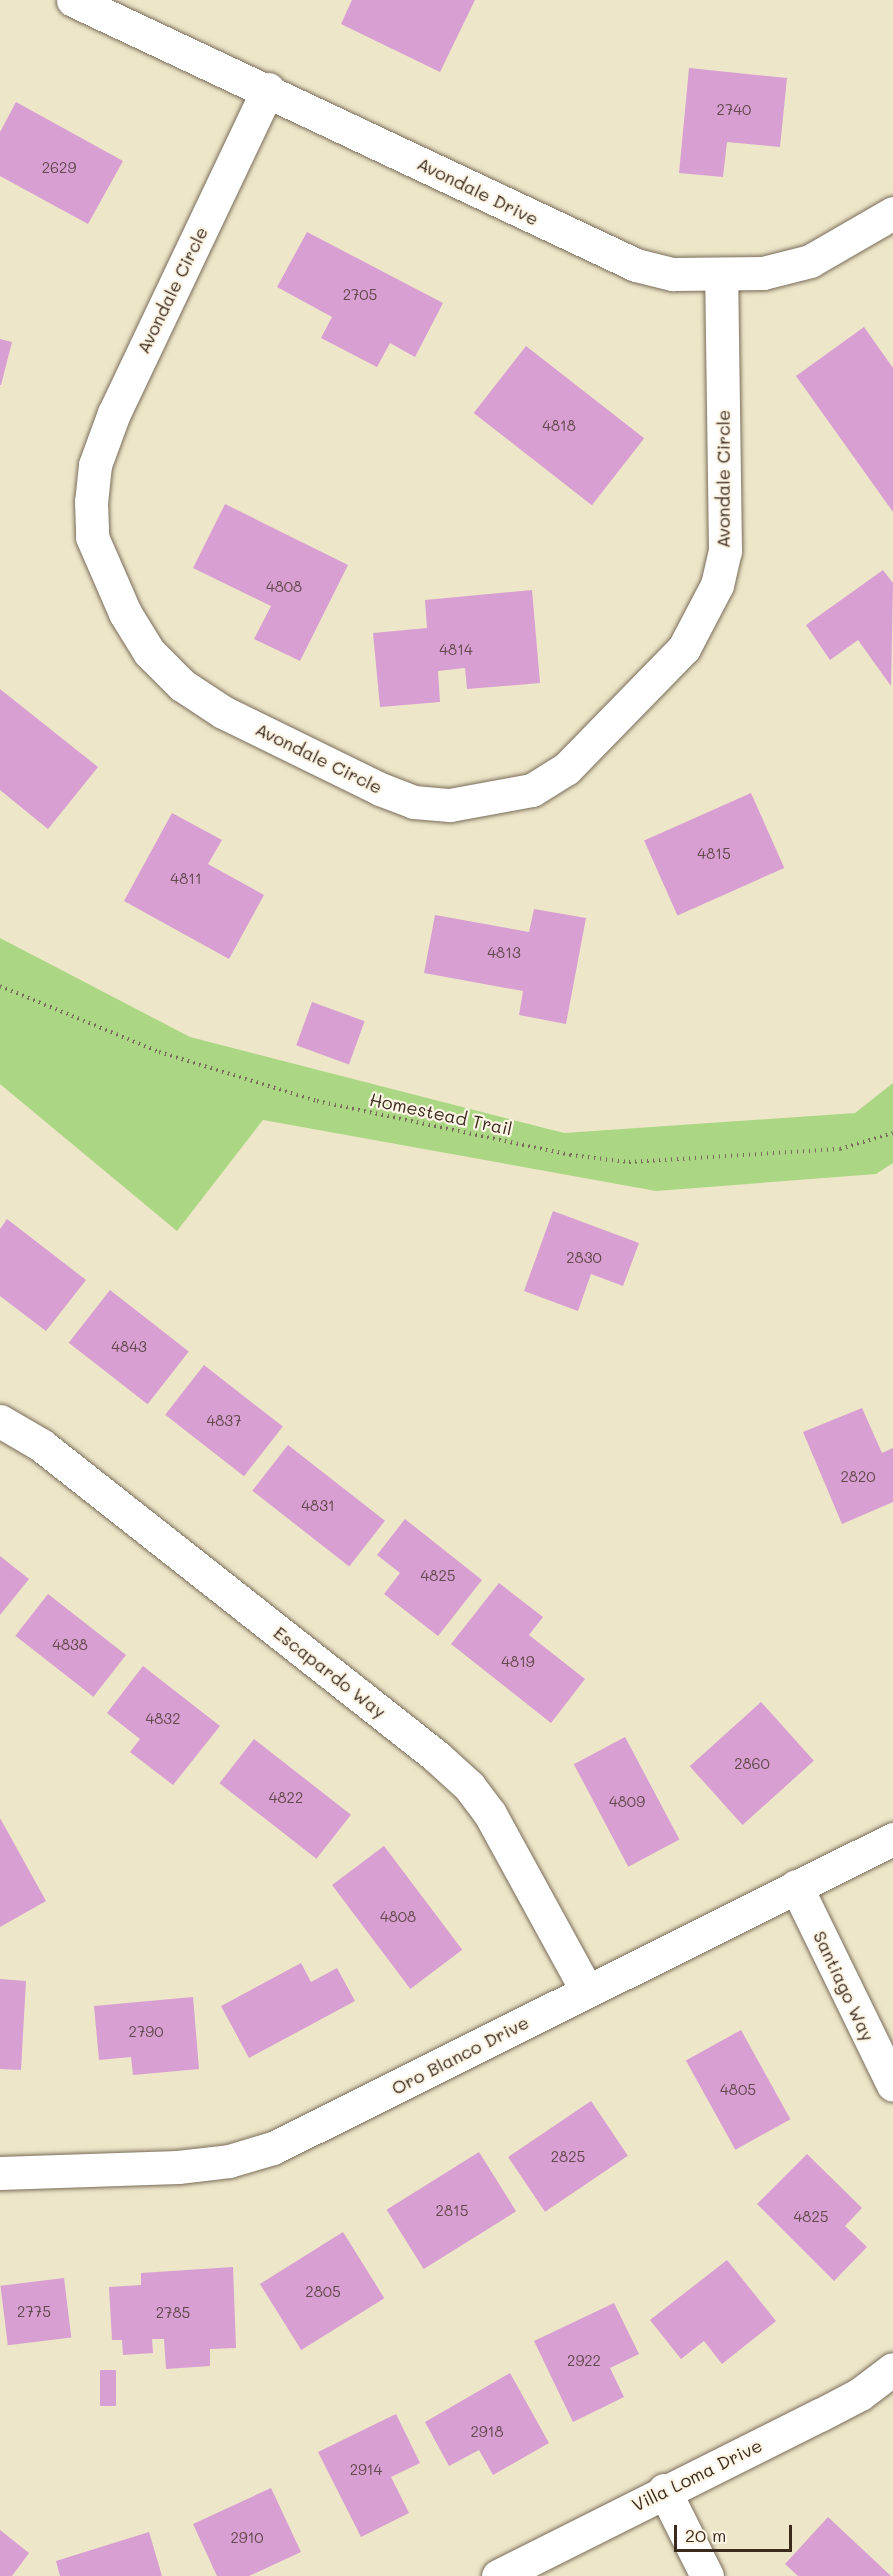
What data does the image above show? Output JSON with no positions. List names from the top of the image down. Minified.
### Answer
{"streets":{"street":["Avondale Drive","Avondale Circle","Escapardo Way","Santiago Way","Oro Blanco Drive","Villa Loma Drive"],"path":["Homestead Trail"]},"crossings":[["Avondale Drive","Avondale Circle"],["Escapardo Way","Oro Blanco Drive"],["Santiago Way","Oro Blanco Drive"]],"house_numbers":["2740","2629","2705","4818","4808","4814","4815","4811","4813","2830","4843","4837","2820","4831","4825","4838","4819","4832","2860","4822","4809","4808","2790","4805","2825","2815","4825","2805","2775","2785","2922","2918","2914","2910"],"scale_bar":"20 m"}
